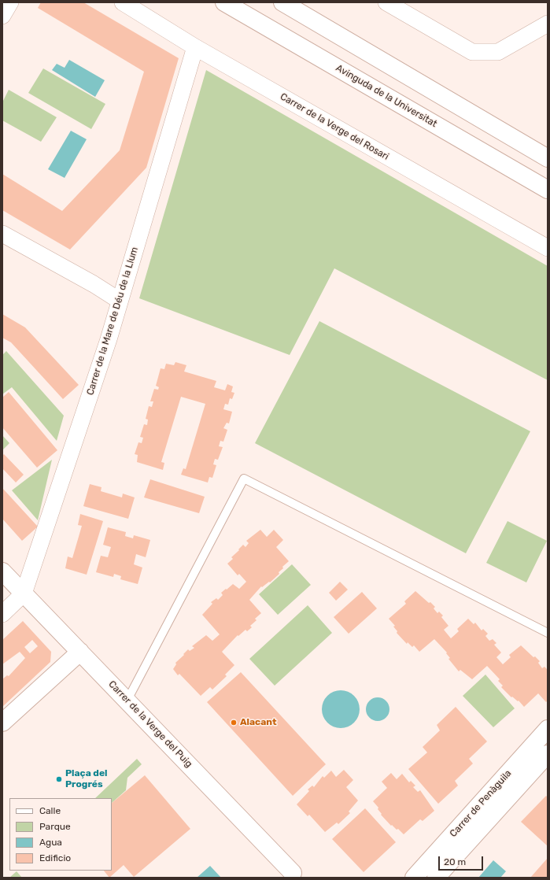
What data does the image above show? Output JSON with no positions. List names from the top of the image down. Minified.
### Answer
{"streets":{"street":["Avinguda de la Universitat","Carrer de la Verge del Rosari","Carrer de la Mare de Déu de la Llum","Carrer de la Verge del Puig","Carrer de Penàguila"]},"crossings":[["Carrer de la Verge del Rosari","Carrer de la Mare de Déu de la Llum"],["Carrer de la Mare de Déu de la Llum","Carrer de la Verge del Puig"]],"places":["Alacant","Plaça del Progrés"],"legend":["Calle","Parque","Agua","Edificio"],"scale_bar":"20 m"}
